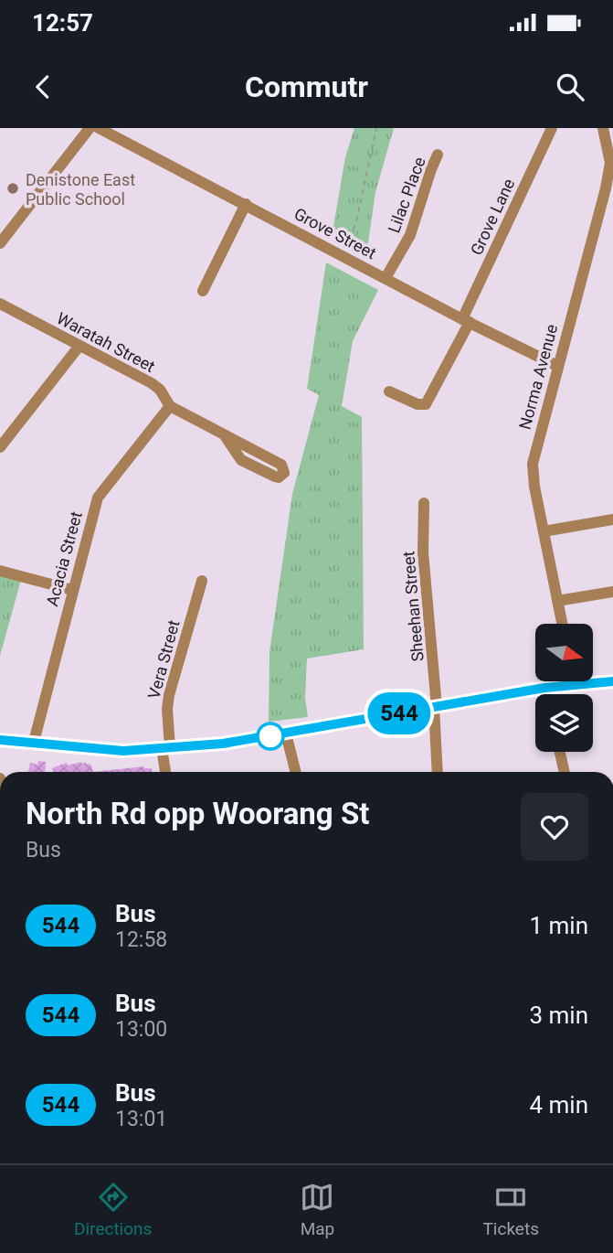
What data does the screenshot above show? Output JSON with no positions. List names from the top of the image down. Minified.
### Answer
{"streets":{"street":["Lilac Place","Grove Lane","Grove Street","Waratah Street","Norma Avenue","Acacia Street","Sheehan Street","Vera Street"]},"crossings":[["Lilac Place","Grove Street"],["Grove Lane","Grove Street"],["Grove Street","Norma Avenue"],["Waratah Street","Acacia Street"]],"places":["Denistone East Public School"],"lines":["bus line 544"],"north":"right","page":{"status":"12:57","header":"Commutr","on_map":"544","heading":["North Rd opp Woorang St","Bus"],"list":[{"mark":"544","name":"Bus","note":"12:58","value":"1 min"},{"mark":"544","name":"Bus","note":"13:00","value":"3 min"},{"mark":"544","name":"Bus","note":"13:01","value":"4 min"}],"tabs":["Directions","Map","Tickets"]}}
